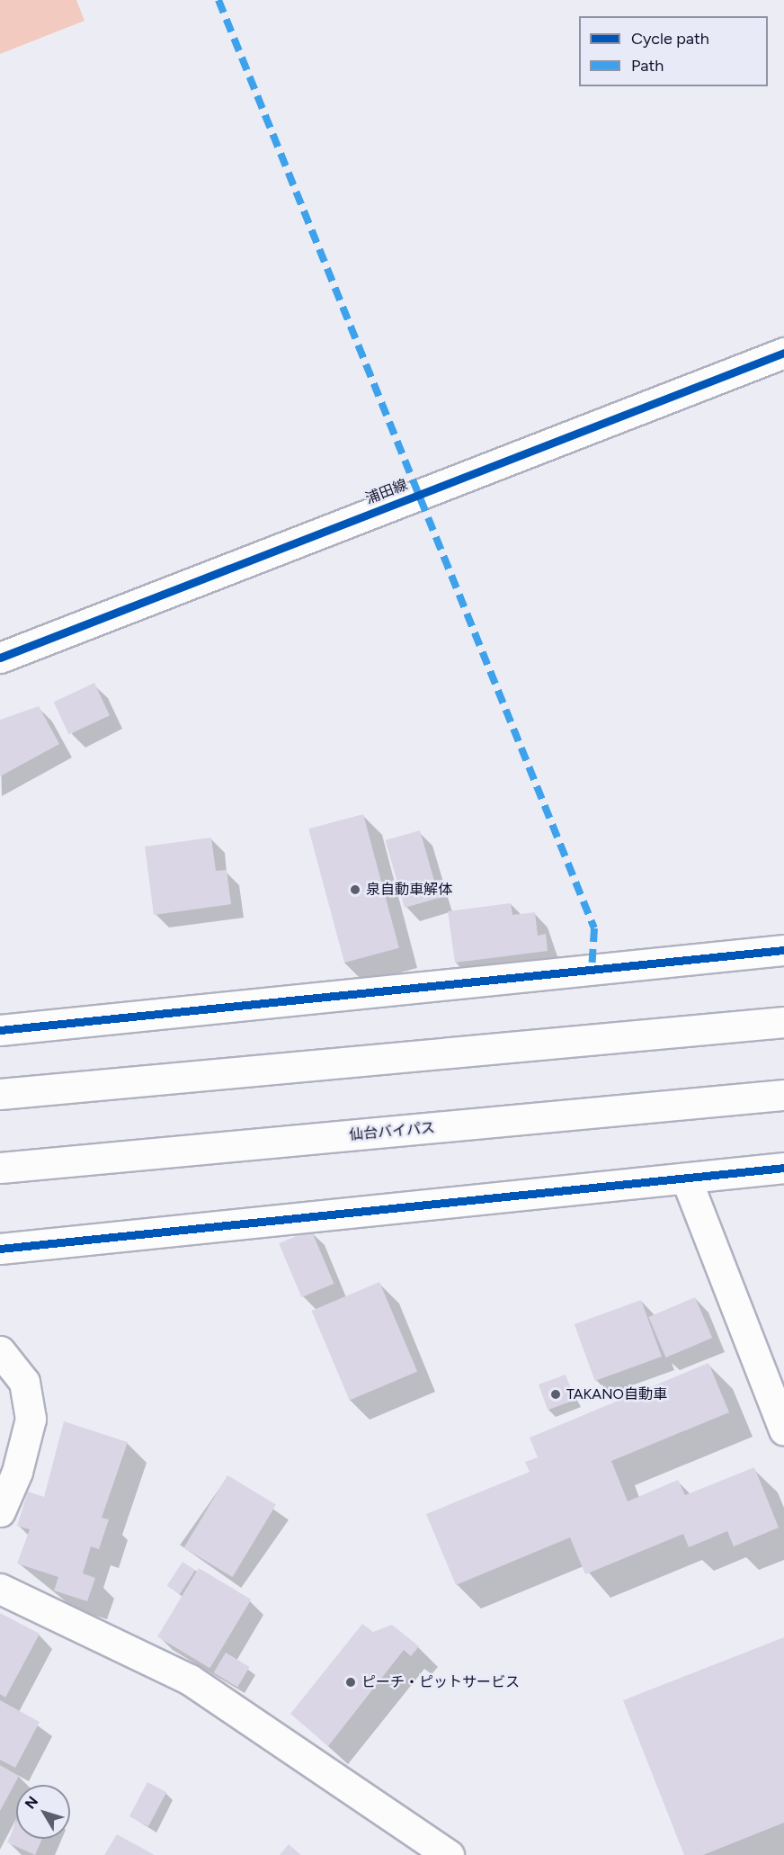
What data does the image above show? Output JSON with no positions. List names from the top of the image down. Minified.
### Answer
{"streets":{"main road":["浦田線","仙台バイパス"]},"places":["泉自動車解体","TAKANO自動車","ピーチ・ピットサービス"],"legend":["Cycle path","Path"],"north":"top left"}
